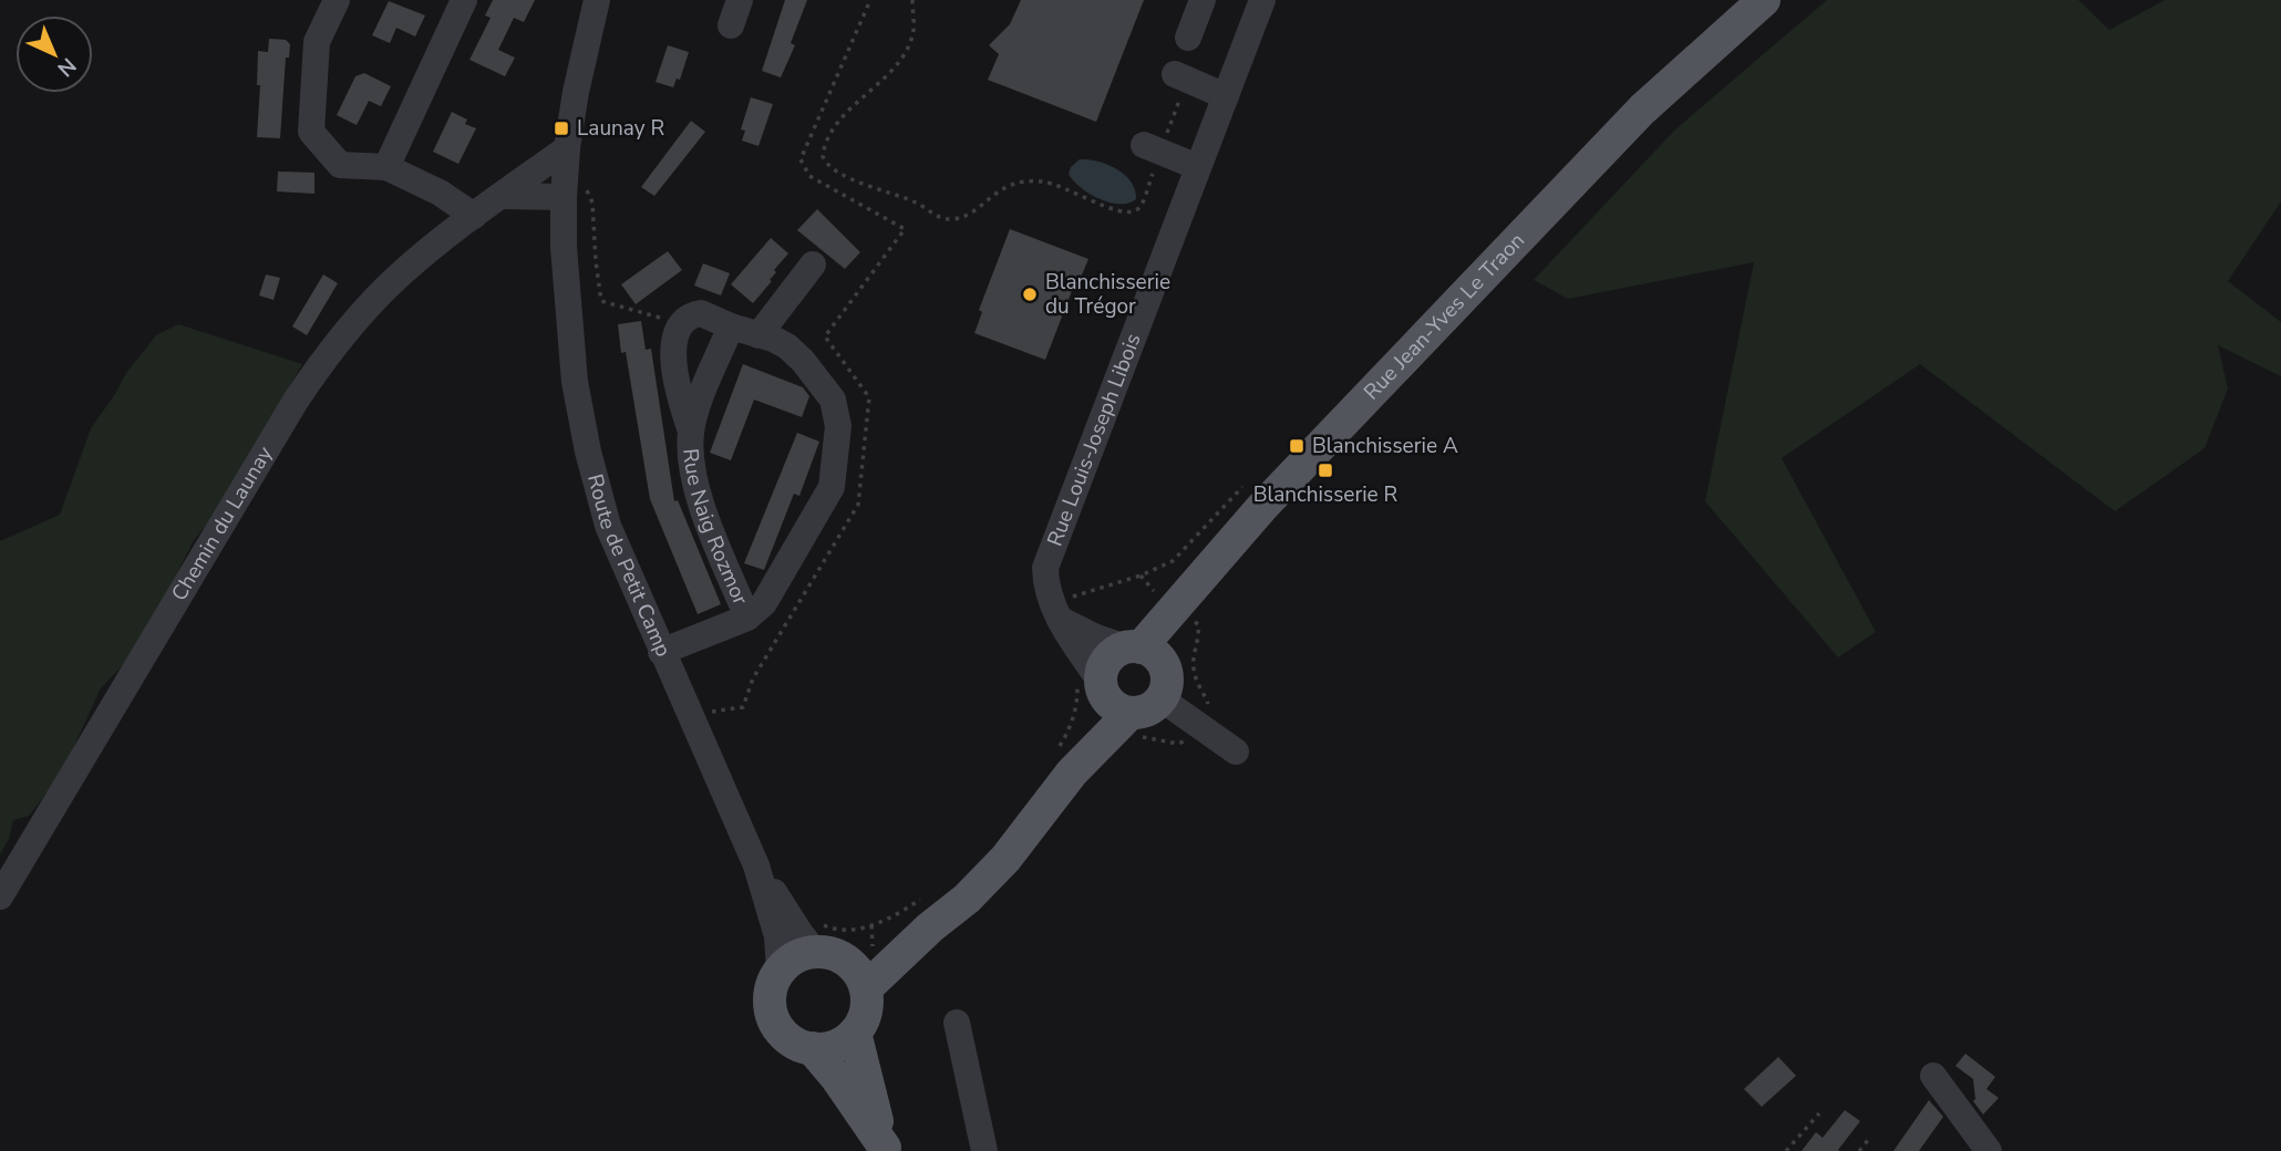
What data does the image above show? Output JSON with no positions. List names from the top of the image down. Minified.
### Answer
{"streets":{"main road":["Rue Jean-Yves Le Traon"],"street":["Rue Louis-Joseph Libois","Chemin du Launay","Rue Naig Rozmor","Route de Petit Camp"]},"crossings":[["Chemin du Launay","Route de Petit Camp"],["Rue Naig Rozmor","Route de Petit Camp"]],"places":{"transit":["Launay R","Blanchisserie A","Blanchisserie R"],"other":["Blanchisserie du Trégor"]},"north":"bottom right"}
